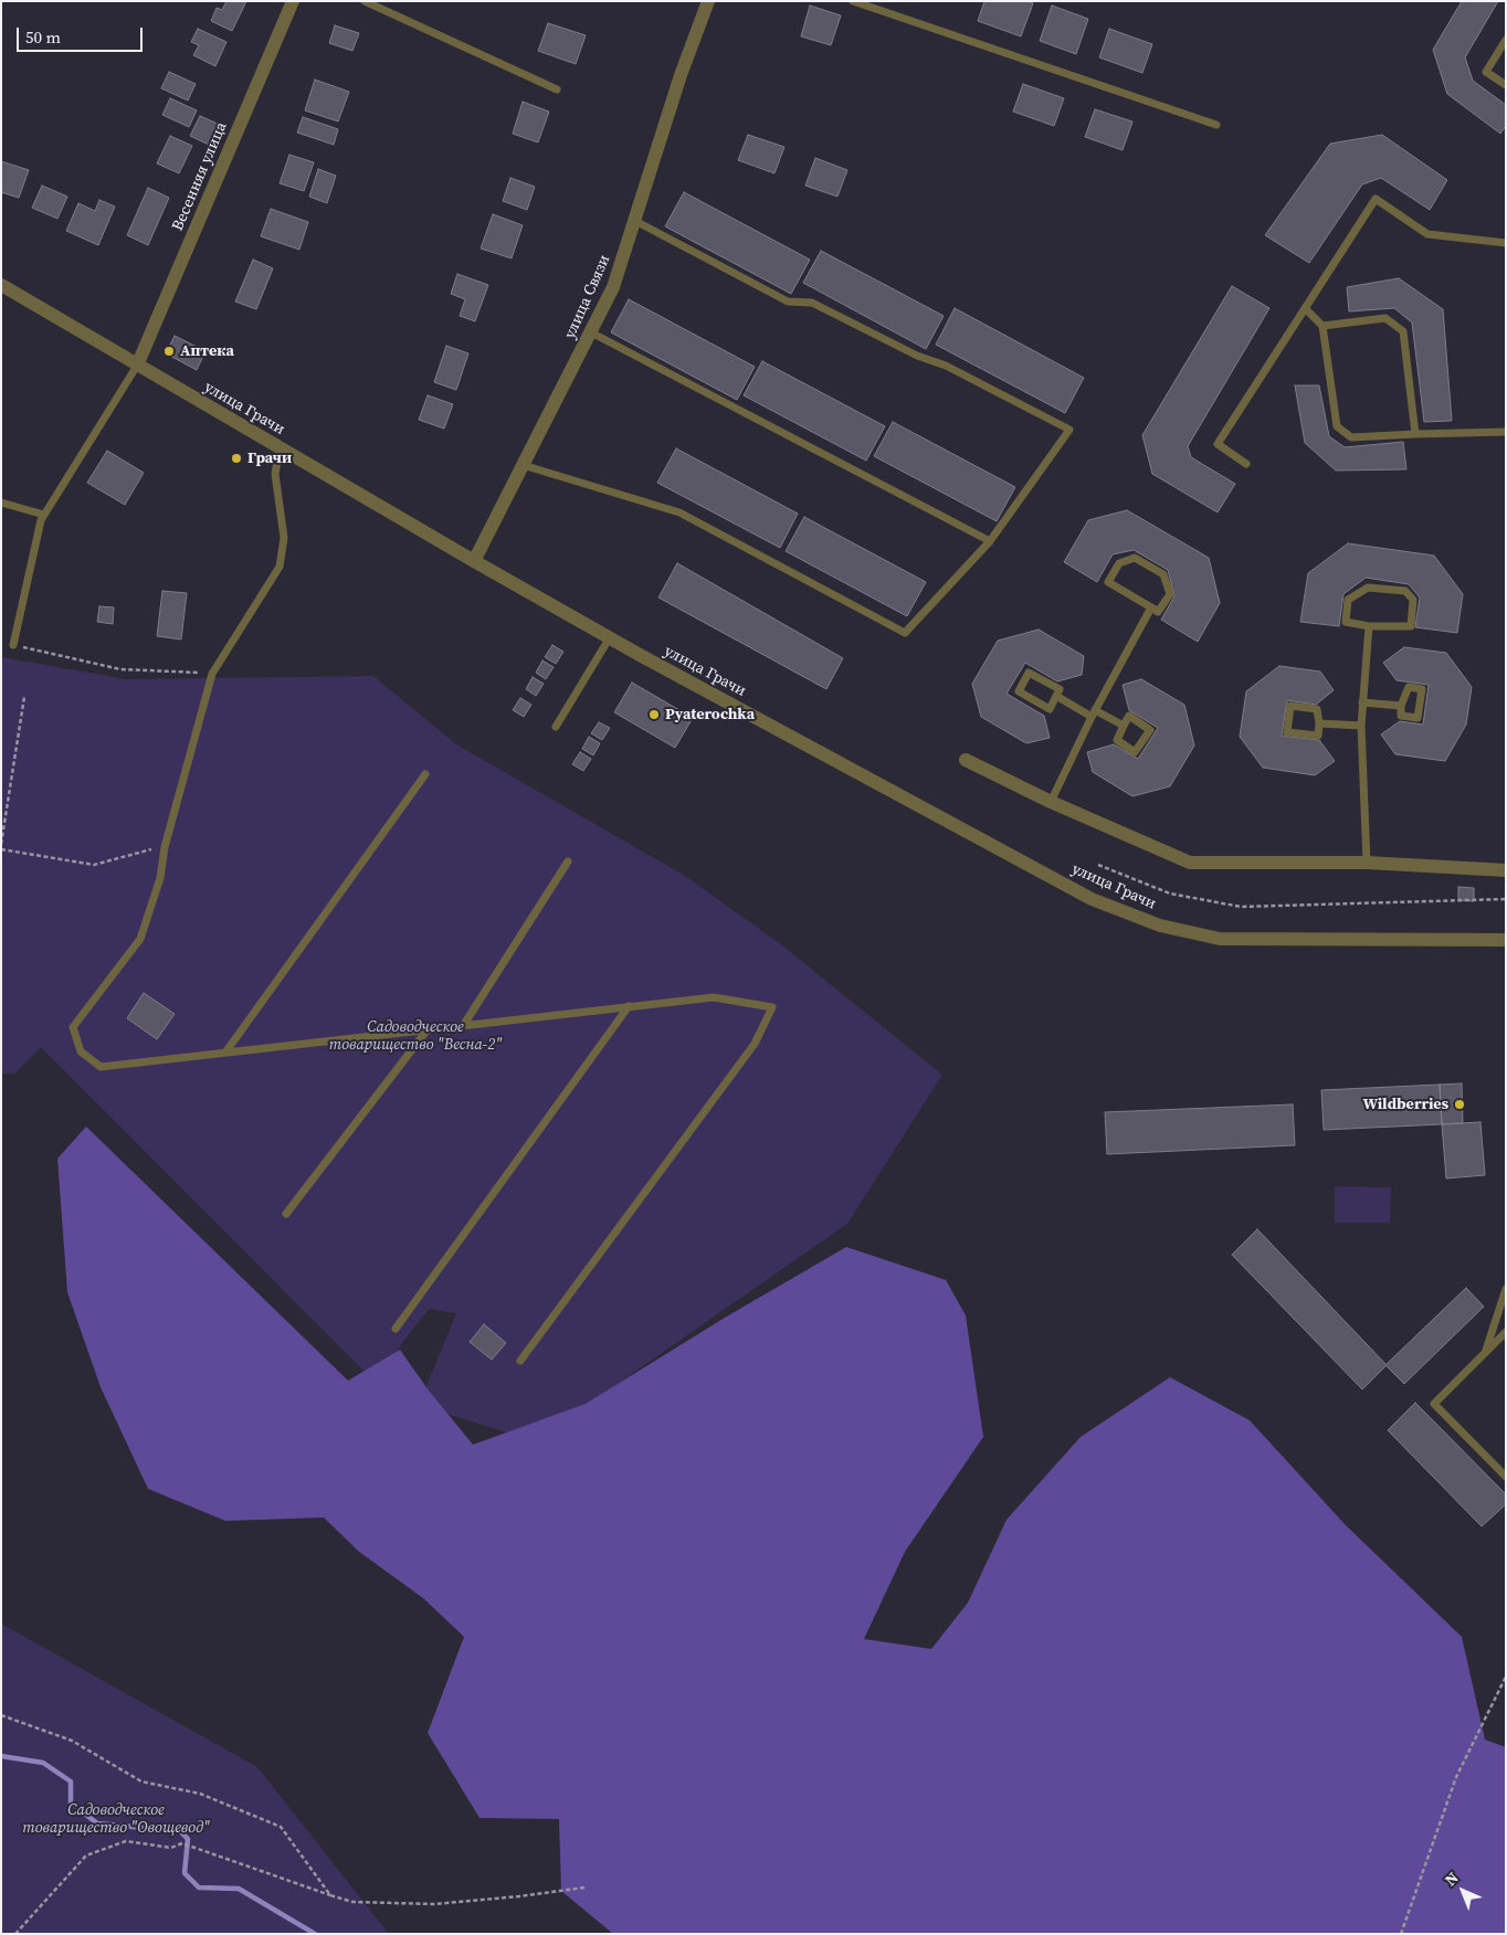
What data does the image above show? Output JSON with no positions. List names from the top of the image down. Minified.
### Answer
{"streets":{"street":["Весенняя улица","улица Связи","улица Грачи"]},"crossings":[["Весенняя улица","улица Грачи"],["улица Связи","улица Грачи"]],"parks":["Садоводческое товарищество \"Весна-2\"","Садоводческое товарищество \"Овощевод\""],"places":["Аптека","Грачи","Pyaterochka","Wildberries"],"scale_bar":"50 m","north":"top left"}
